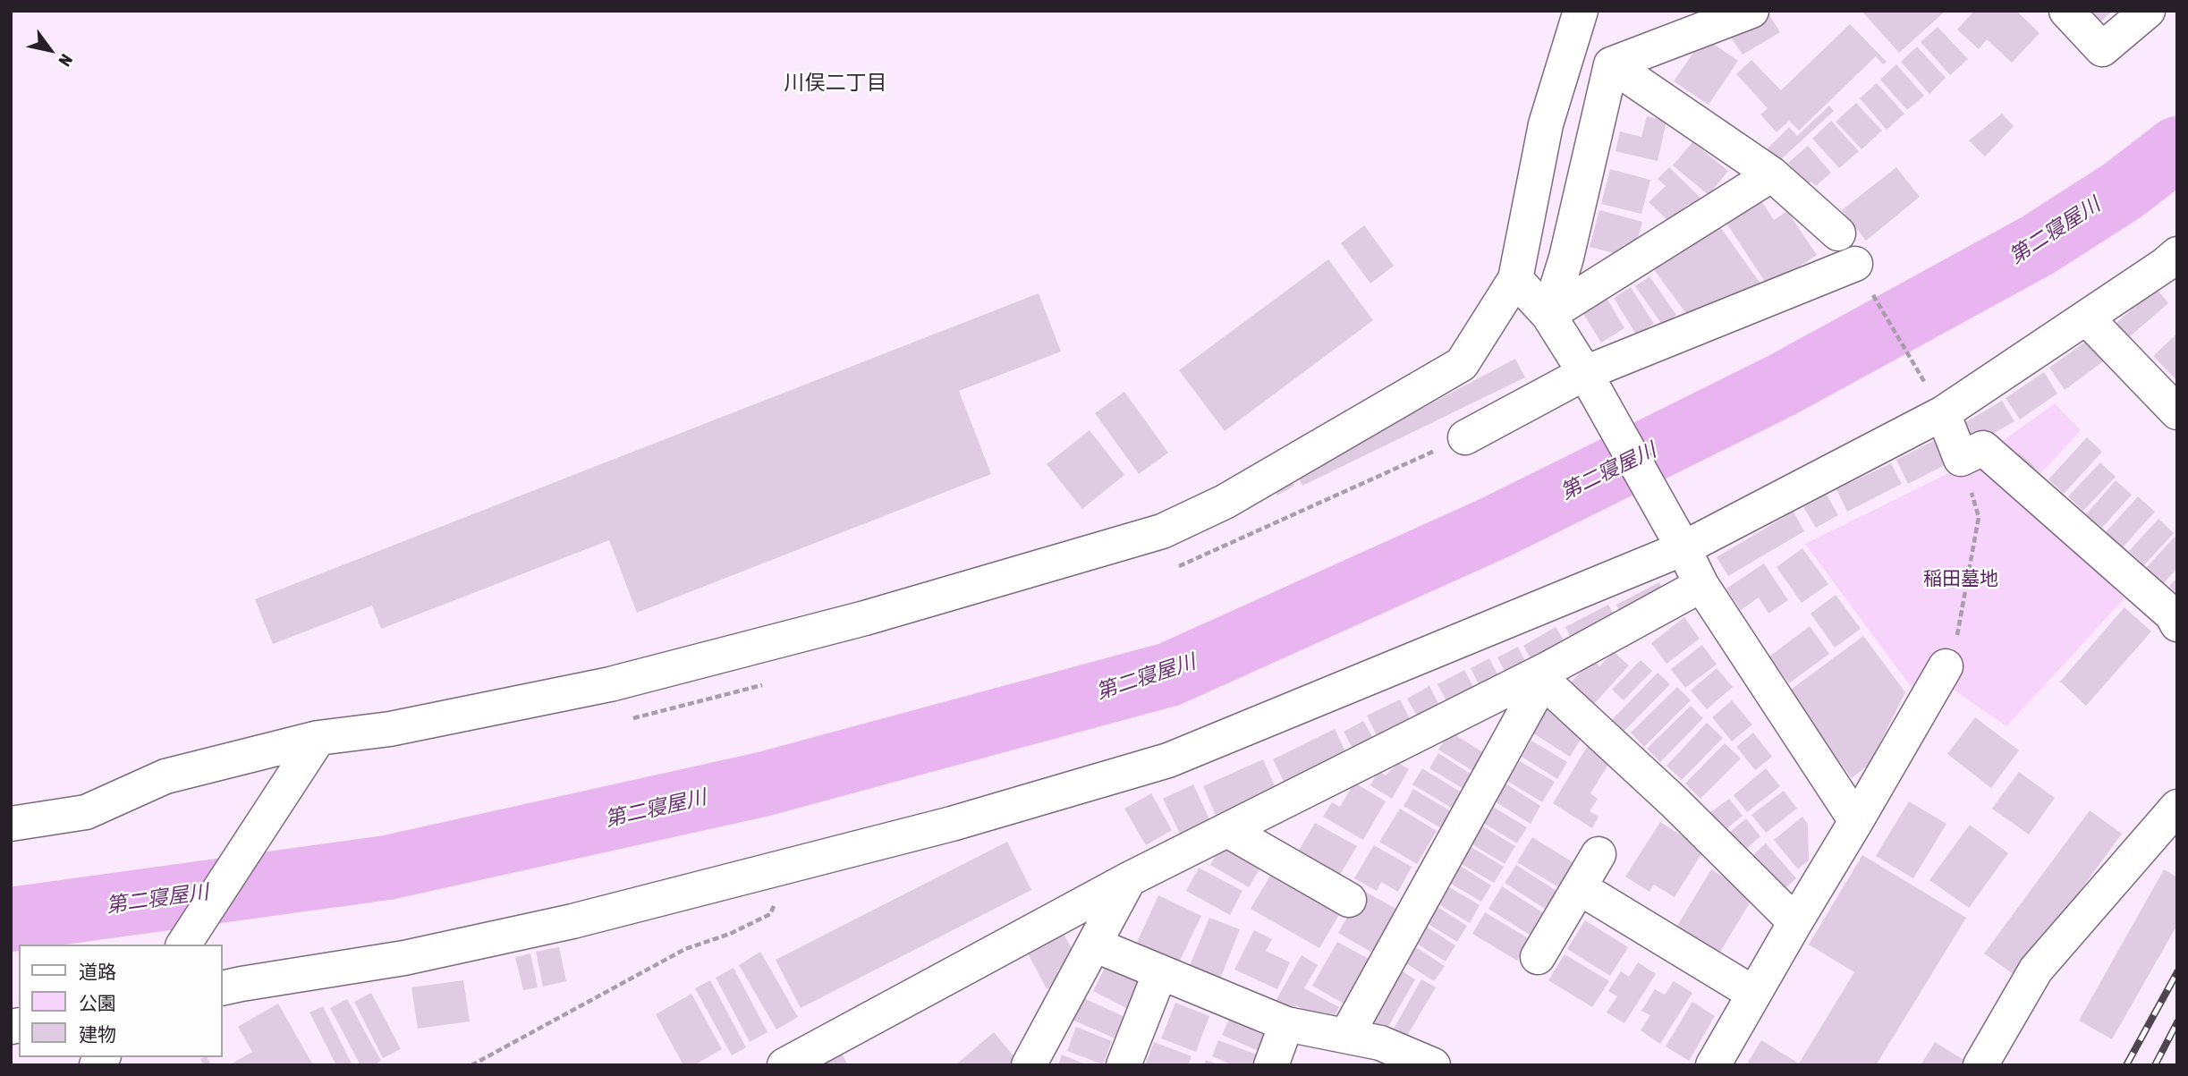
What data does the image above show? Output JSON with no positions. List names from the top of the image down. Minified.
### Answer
{"districts":["川俣二丁目"],"water":["第二寝屋川"],"parks":["稲田墓地"],"legend":["道路","公園","建物"],"north":"bottom right"}
